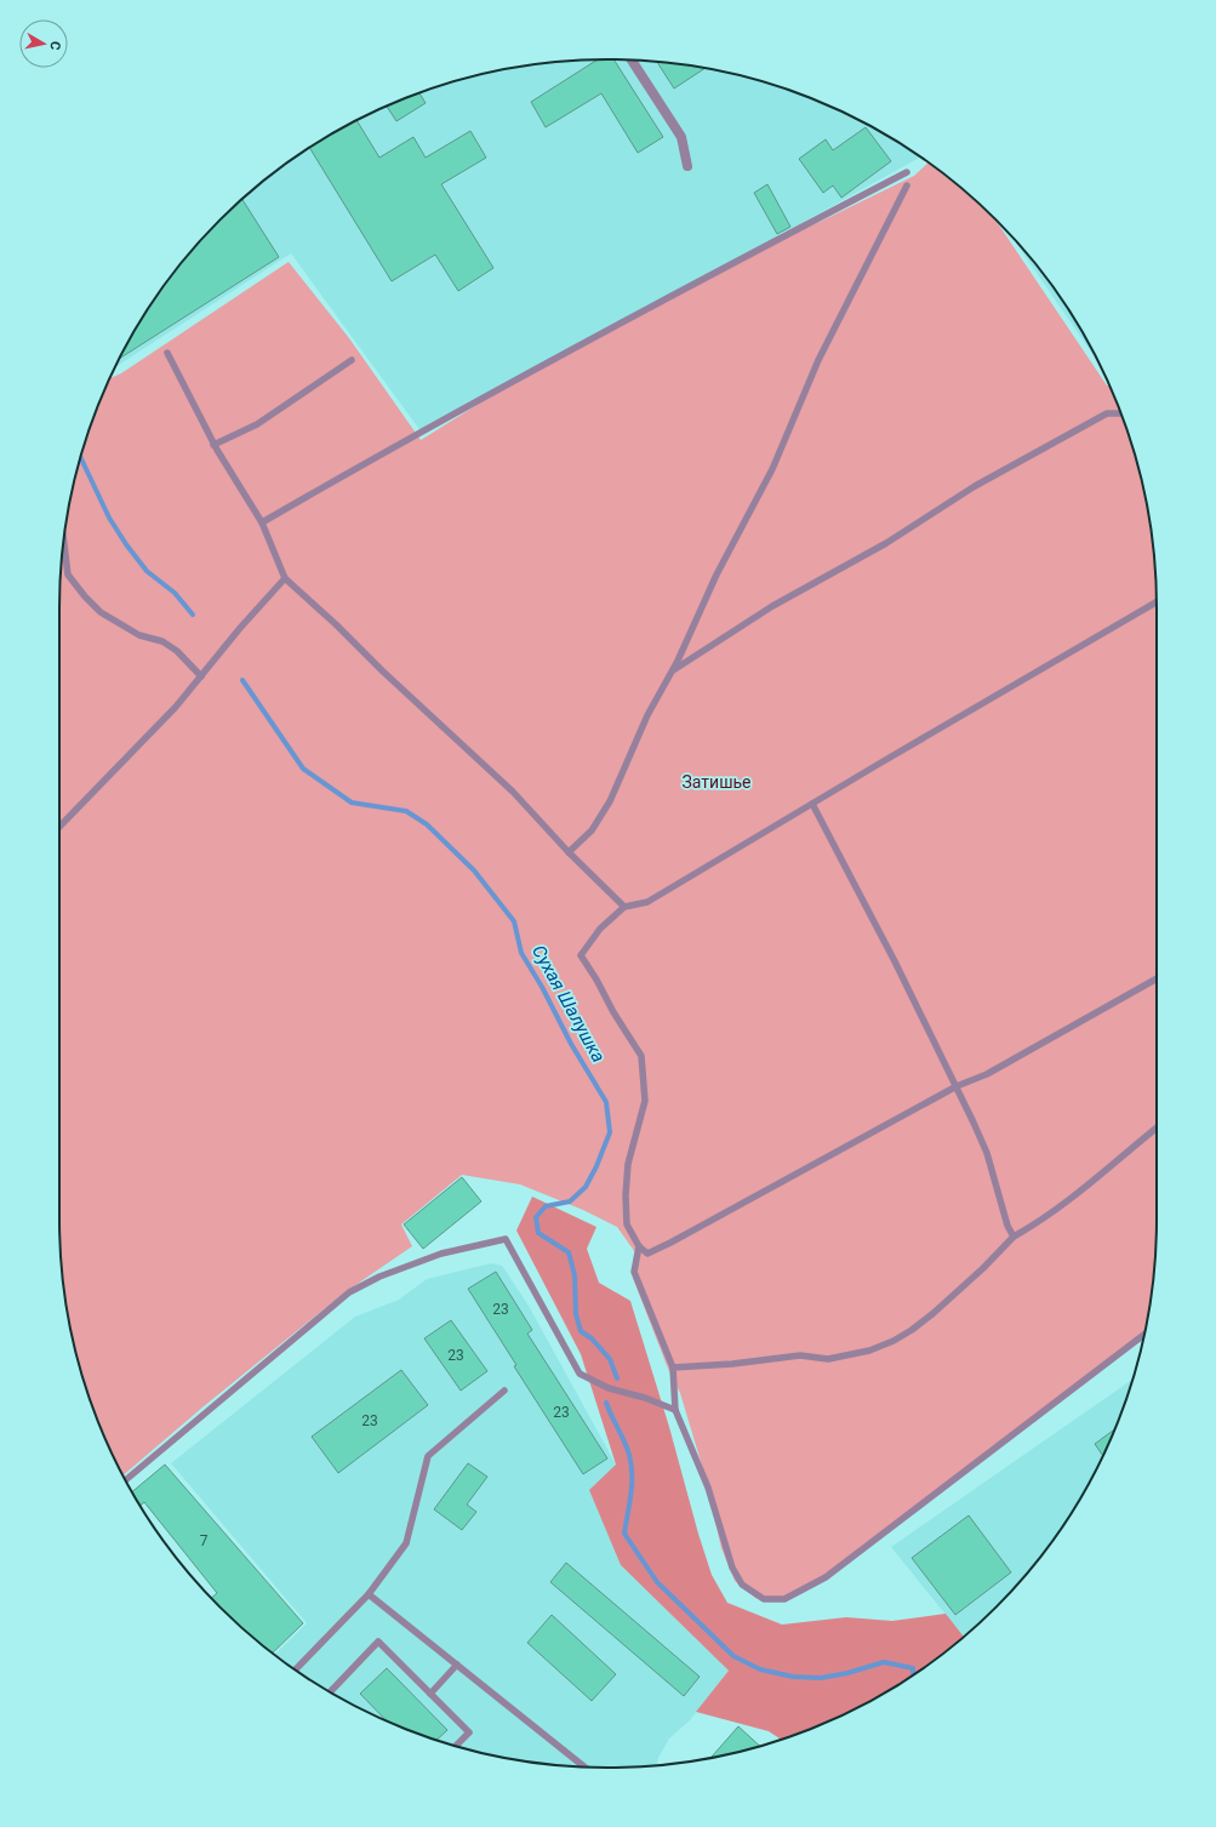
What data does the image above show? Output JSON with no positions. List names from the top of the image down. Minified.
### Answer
{"water":["Сухая Шалушка"],"parks":["Затишье"],"house_numbers":["23","23","23","23","7"],"north":"right"}
